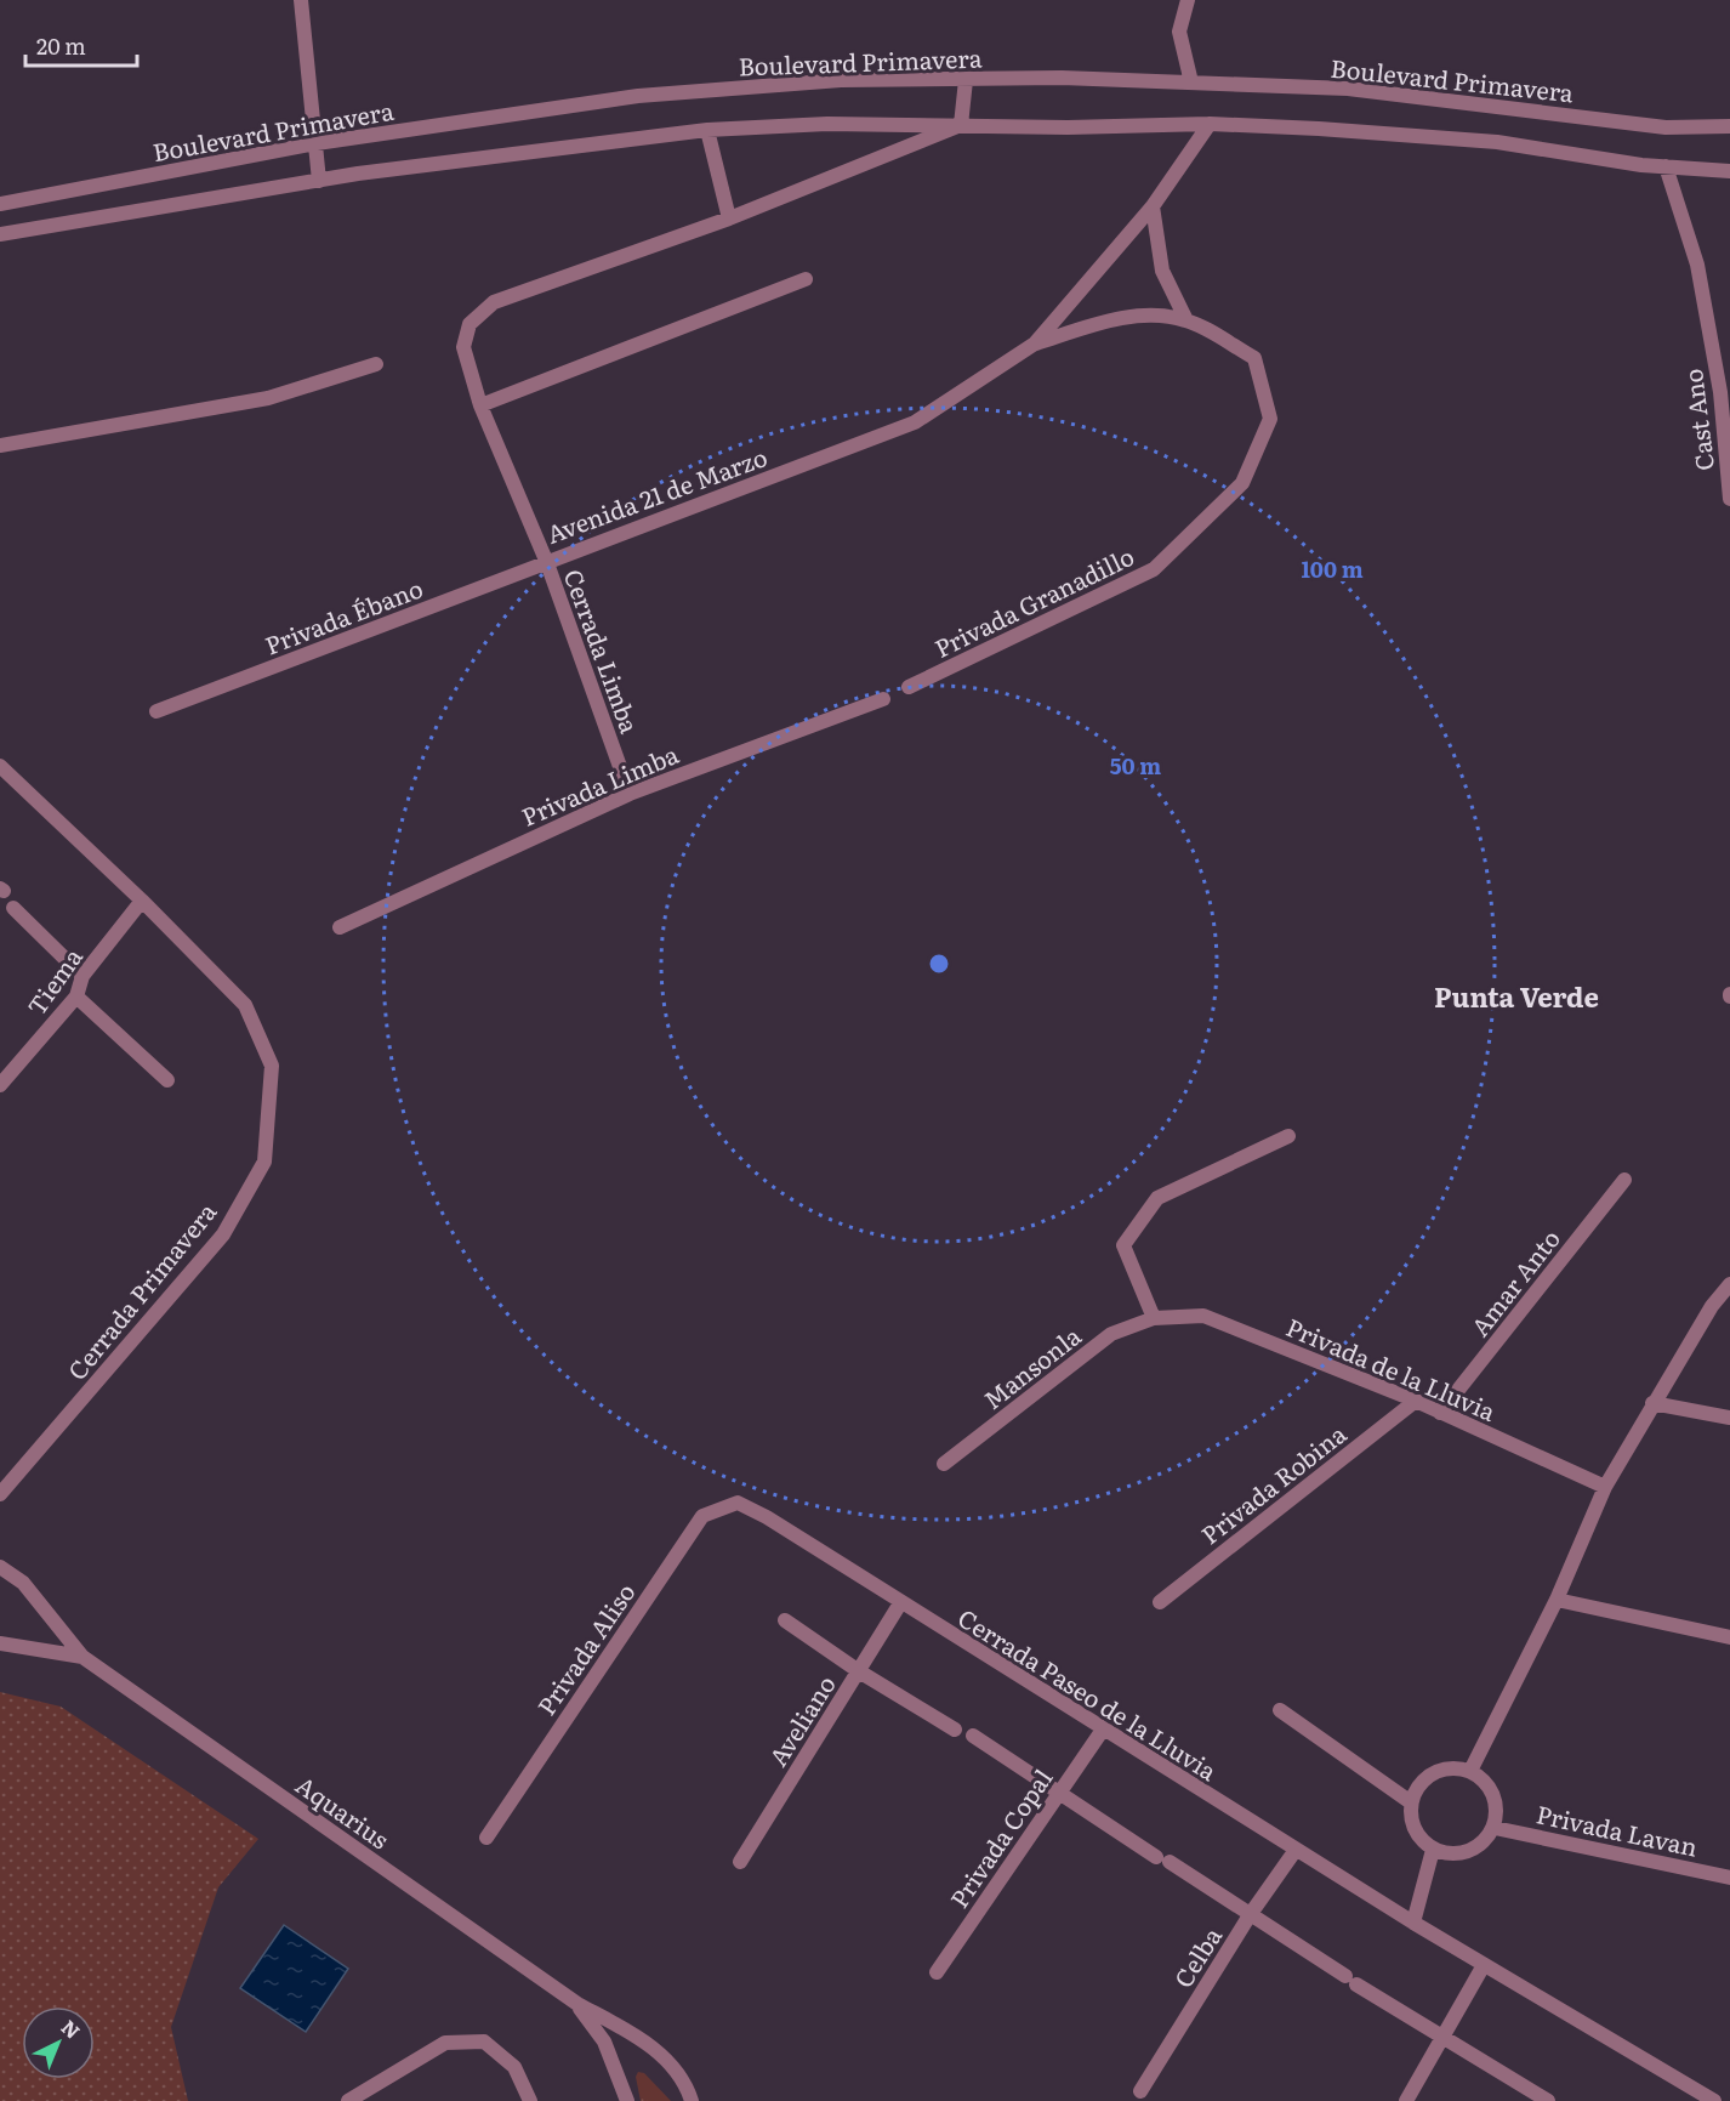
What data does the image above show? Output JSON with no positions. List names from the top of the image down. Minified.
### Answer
{"streets":{"street":["Boulevard Primavera","Cast Ano","Avenida 21 de Marzo","Privada Granadillo","Privada Ébano","Cerrada Limba","Privada Limba","Tiema","Amar Anto","Cerrada Primavera","Mansonla","Privada de la Lluvia","Privada Robina","Privada Aliso","Cerrada Paseo de la Lluvia","Aveliano","Aquarius","Privada Lavan","Privada Copal","Celba"]},"crossings":[["Avenida 21 de Marzo","Privada Ébano"],["Avenida 21 de Marzo","Cerrada Limba"],["Privada Ébano","Cerrada Limba"],["Cerrada Limba","Privada Limba"],["Tiema","Cerrada Primavera"],["Amar Anto","Privada de la Lluvia"],["Mansonla","Privada de la Lluvia"],["Privada de la Lluvia","Privada Robina"],["Privada Aliso","Cerrada Paseo de la Lluvia"],["Cerrada Paseo de la Lluvia","Aveliano"],["Cerrada Paseo de la Lluvia","Privada Copal"],["Cerrada Paseo de la Lluvia","Celba"]],"districts":["Punta Verde"],"scale_bar":"20 m","north":"top right","rings":["100 m","50 m"]}
